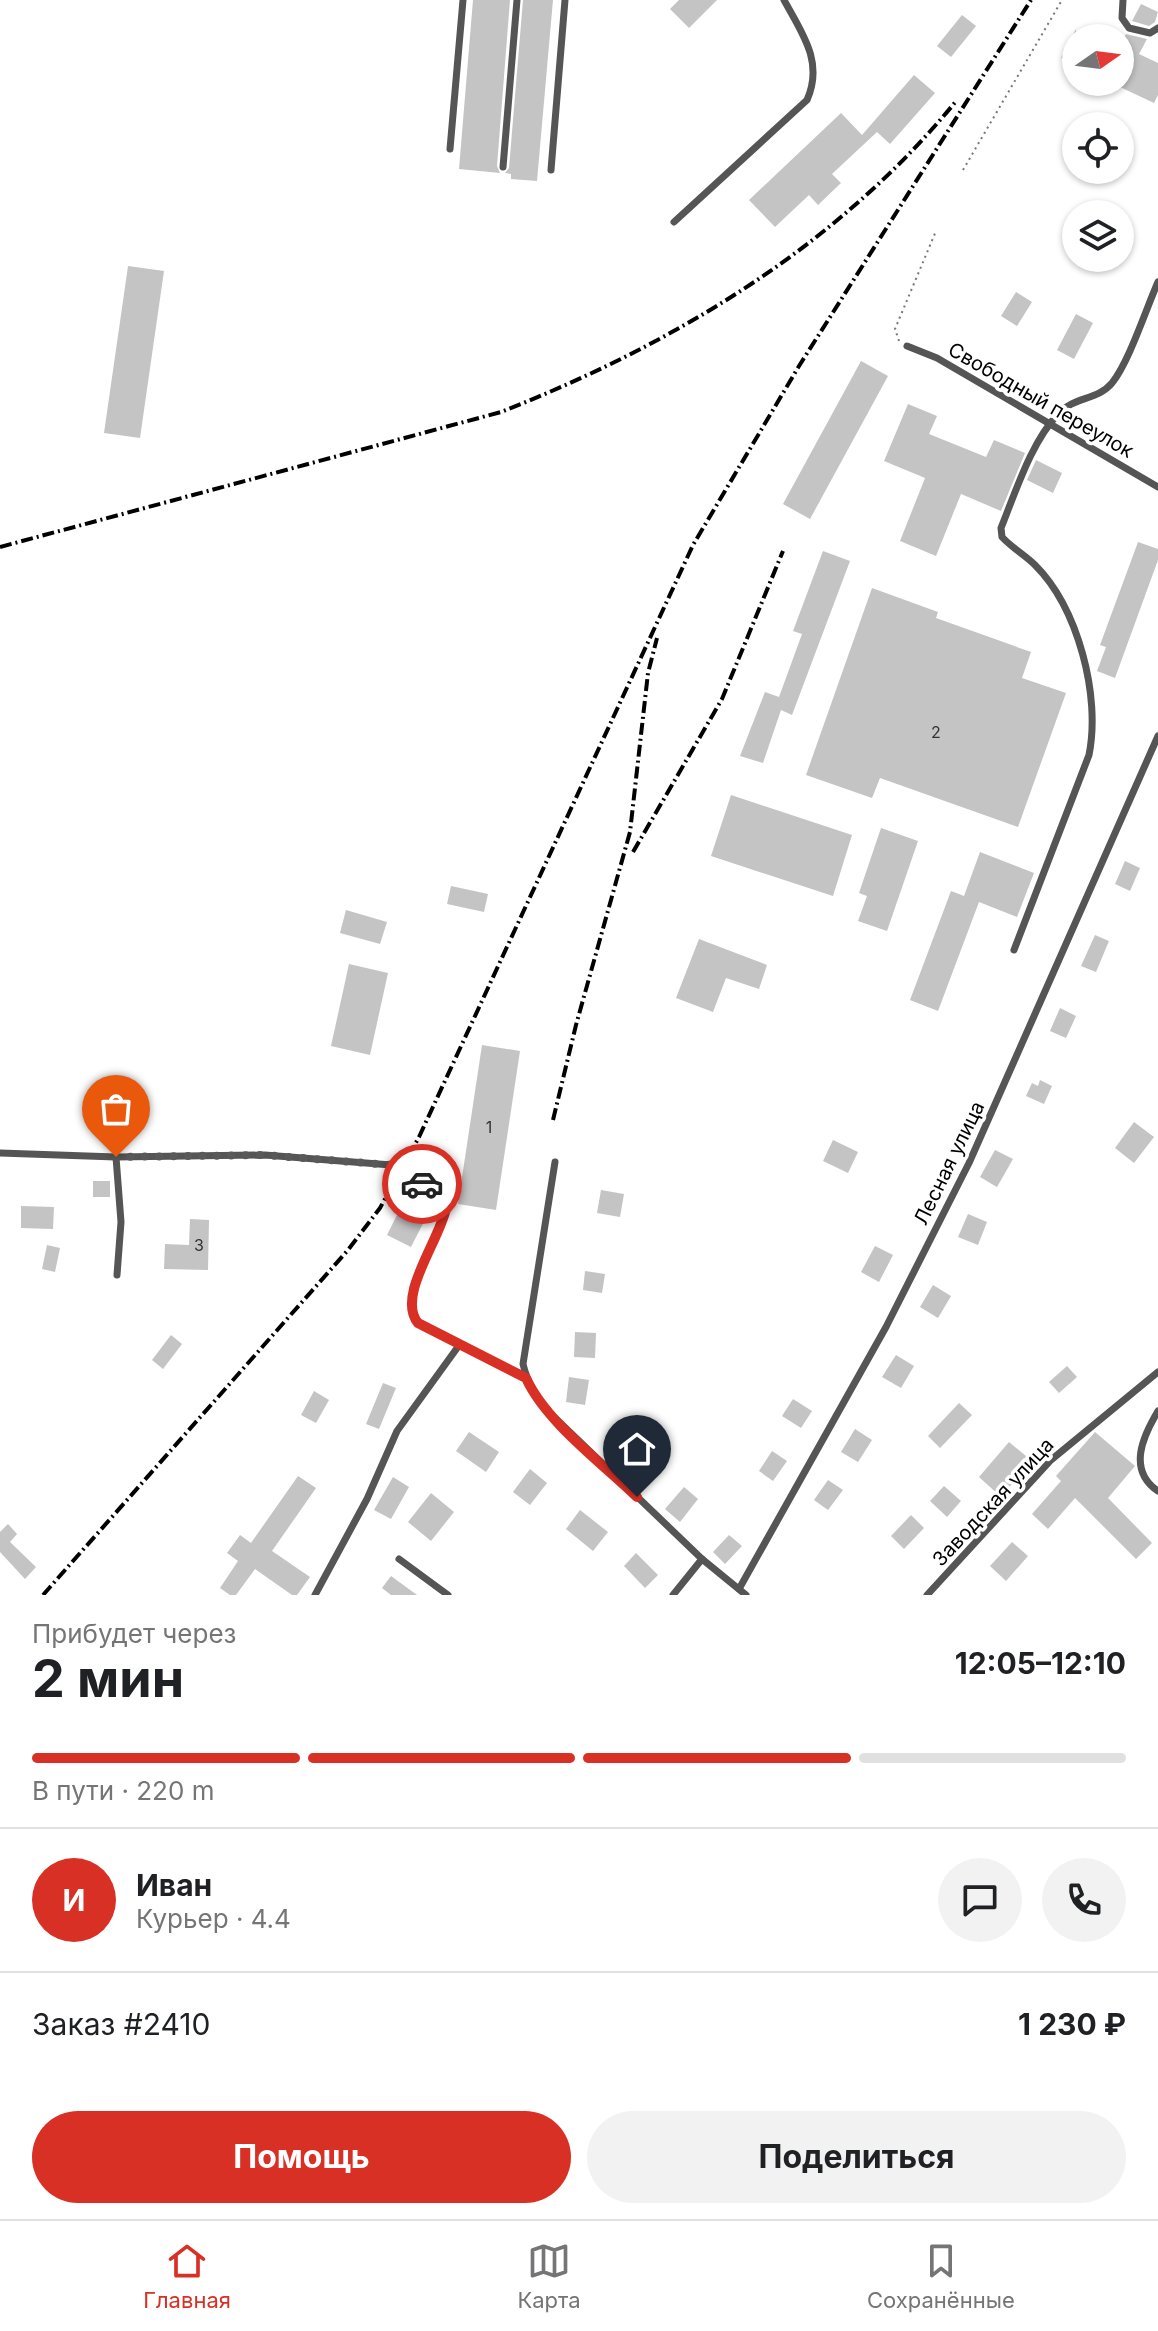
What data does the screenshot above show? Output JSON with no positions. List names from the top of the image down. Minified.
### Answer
{"streets":{"lane":["Свободный переулок","Лесная улица","Заводская улица"]},"house_numbers":["2","1","3"],"north":"right","page":{"heading":["2 мин","Прибудет через","12:05–12:10"],"panel":["Иван","Курьер · 4.4","Заказ #2410","1 230 ₽"],"bar":"В пути · 220 m","round":"И","buttons":["Помощь","Поделиться"],"tabs":["Главная","Карта","Сохранённые"]}}
